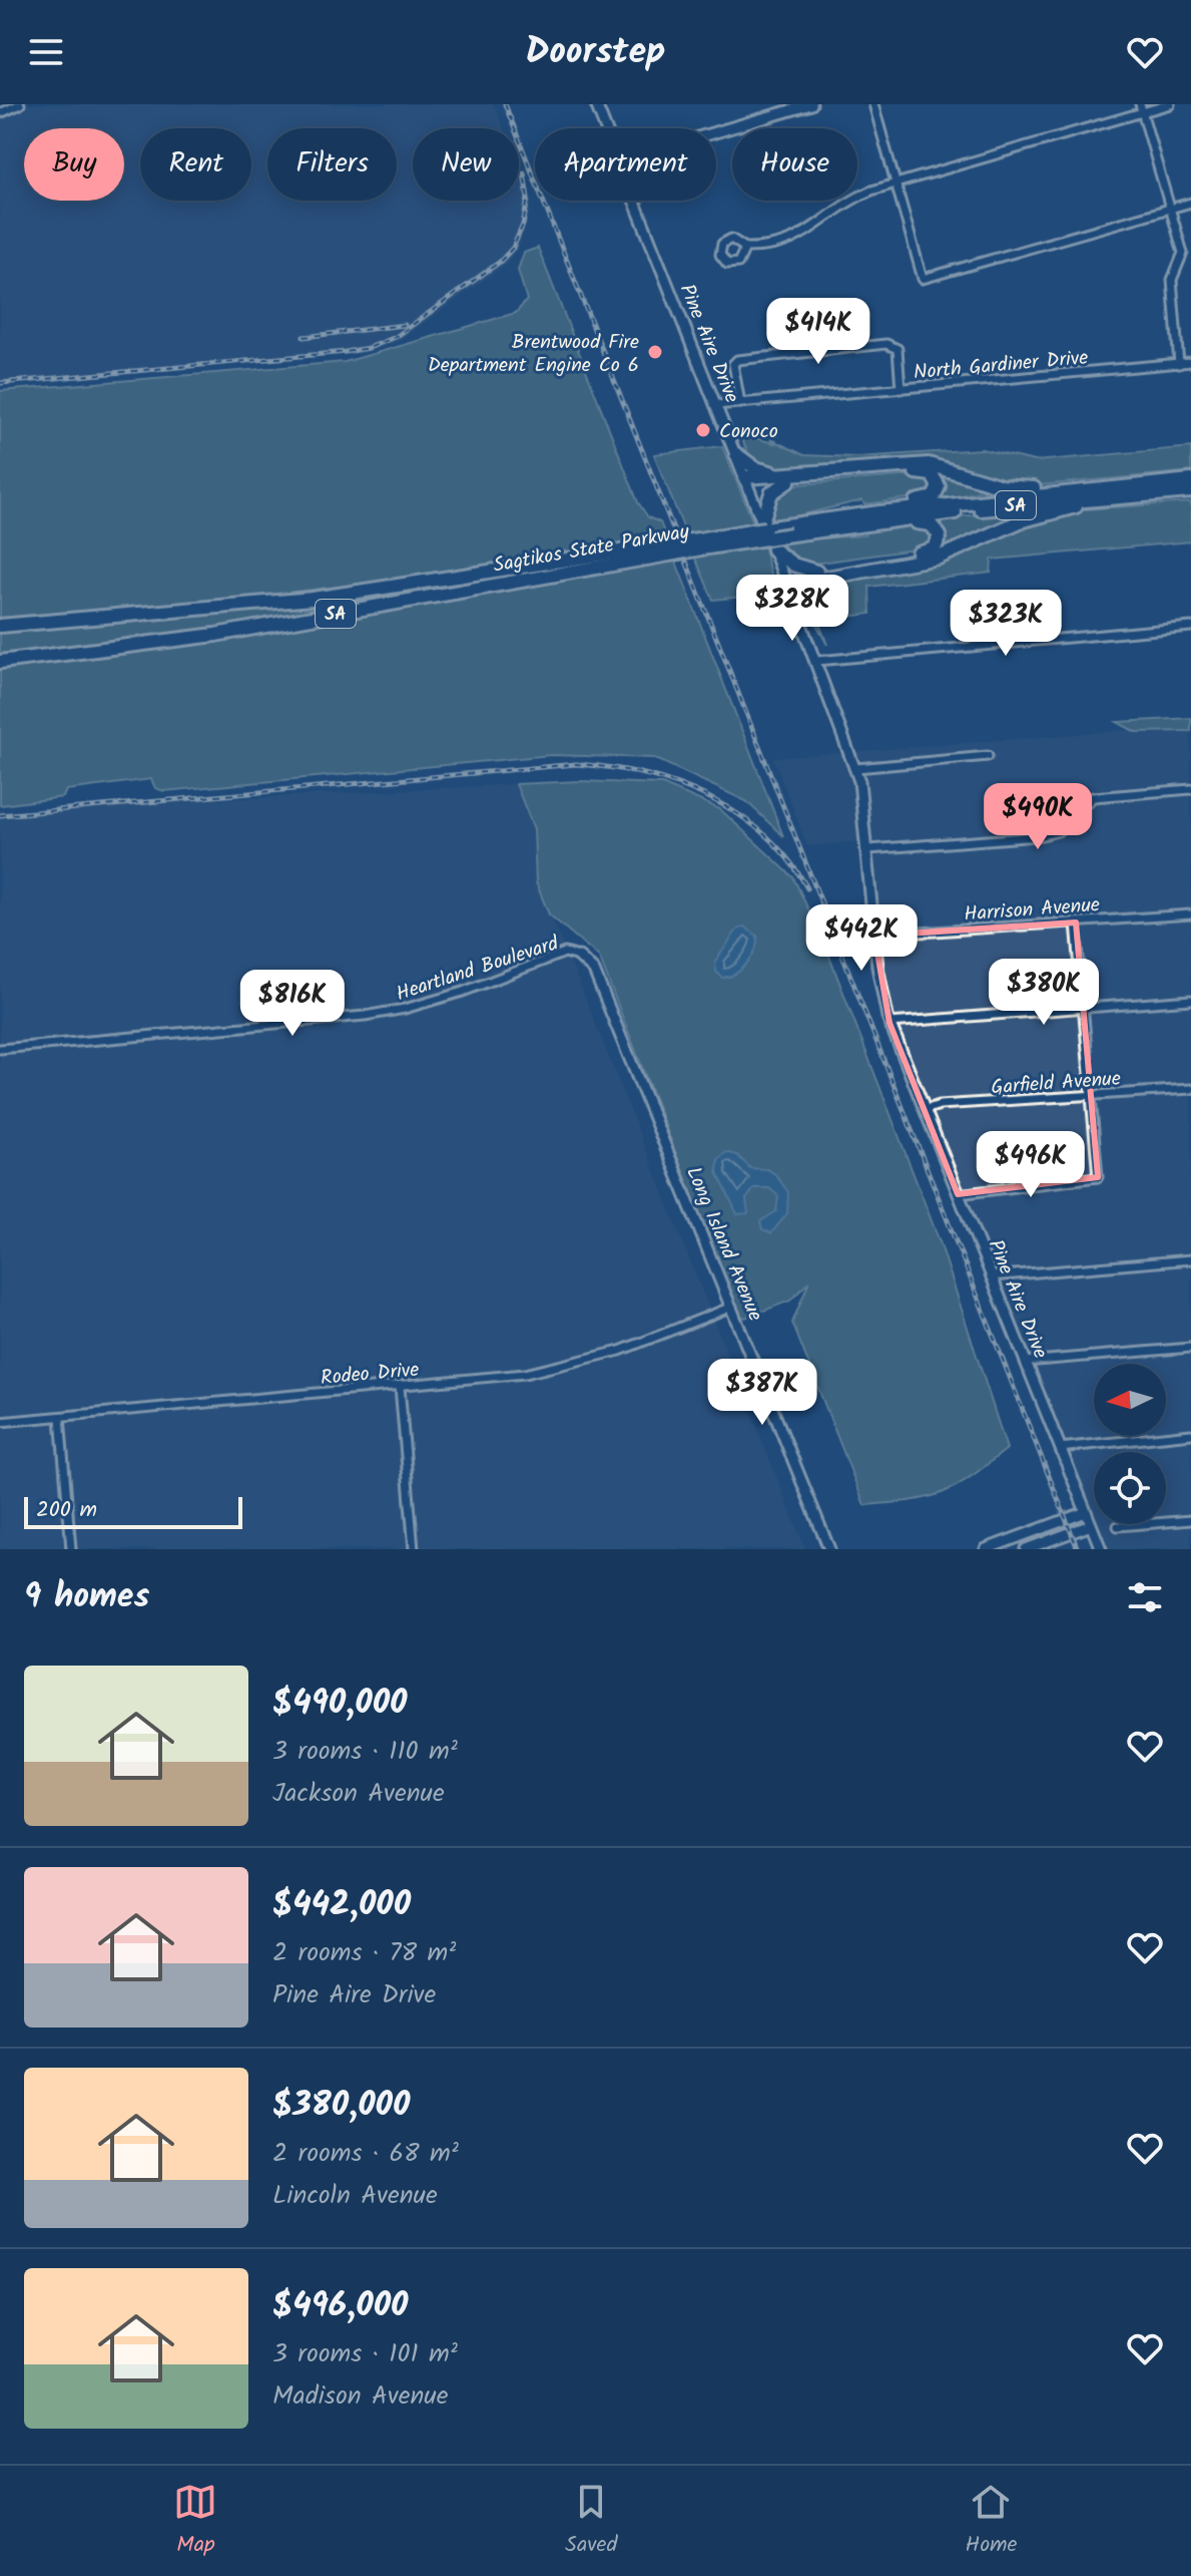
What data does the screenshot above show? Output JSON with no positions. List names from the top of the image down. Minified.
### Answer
{"streets":{"highway":["SA","Sagtikos State Parkway"],"street":["Pine Aire Drive","North Gardiner Drive","Harrison Avenue","Heartland Boulevard","Garfield Avenue","Long Island Avenue","Rodeo Drive"]},"crossings":[["Pine Aire Drive","North Gardiner Drive"],["Pine Aire Drive","Harrison Avenue"],["Pine Aire Drive","Garfield Avenue"],["Heartland Boulevard","Long Island Avenue"],["Long Island Avenue","Rodeo Drive"]],"places":["Brentwood Fire Department Engine Co 6","Conoco"],"scale_bar":"200 m","north":"left","page":{"header":"Doorstep","chip":["Buy","Rent","Filters","New","Apartment","House"],"price":["$414K","$328K","$323K","$490K","$442K","$380K","$816K","$496K","$387K"],"scale":"200 m","heading":"9 homes","list":[{"name":"$490,000","note":"3 rooms · 110 m² · Jackson Avenue"},{"name":"$442,000","note":"2 rooms · 78 m² · Pine Aire Drive"},{"name":"$380,000","note":"2 rooms · 68 m² · Lincoln Avenue"},{"name":"$496,000","note":"3 rooms · 101 m² · Madison Avenue"}],"tabs":["Map","Saved","Home"]}}
